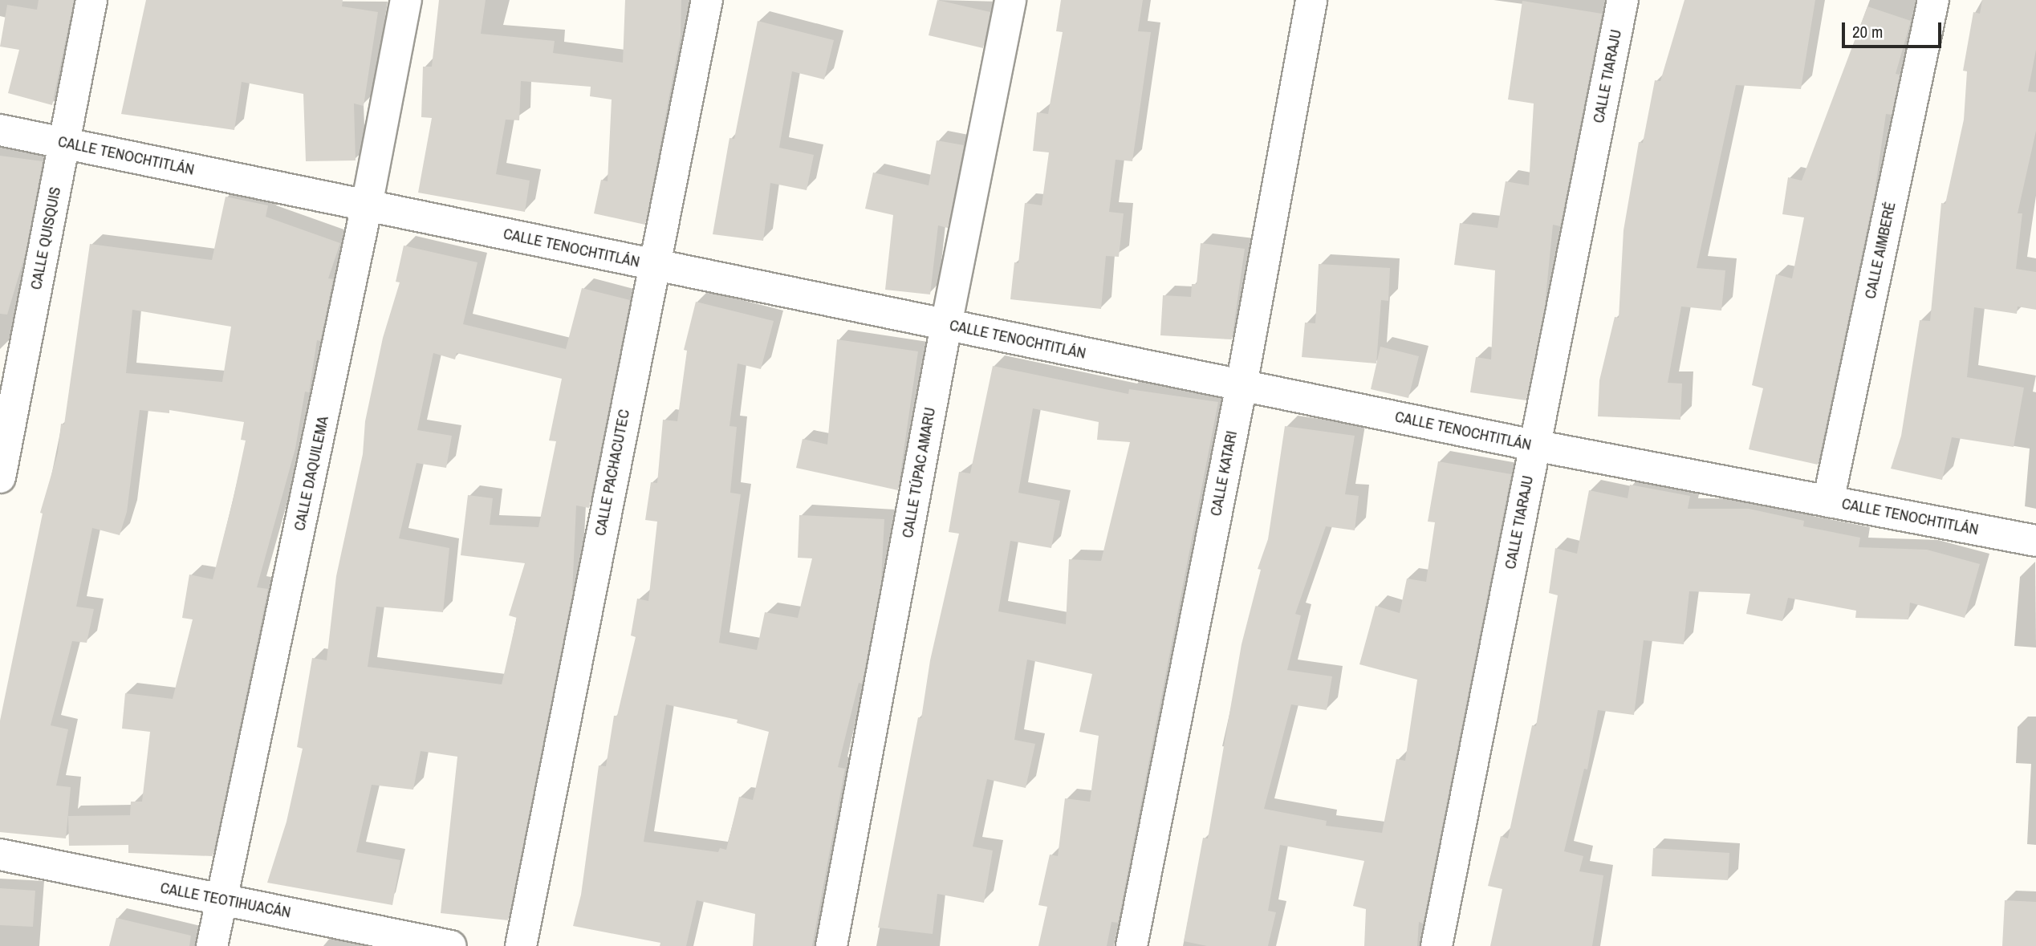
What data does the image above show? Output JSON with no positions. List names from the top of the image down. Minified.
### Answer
{"streets":{"street":["CALLE TIARAJU","CALLE TENOCHTITLÁN","CALLE QUISQUIS","CALLE AIMBERÉ","CALLE PACHACUTEC","CALLE TÚPAC AMARU","CALLE DAQUILEMA","CALLE KATARI","CALLE TEOTIHUACÁN"]},"crossings":[["CALLE TIARAJU","CALLE TENOCHTITLÁN"],["CALLE TENOCHTITLÁN","CALLE QUISQUIS"],["CALLE TENOCHTITLÁN","CALLE AIMBERÉ"],["CALLE TENOCHTITLÁN","CALLE PACHACUTEC"],["CALLE TENOCHTITLÁN","CALLE TÚPAC AMARU"],["CALLE TENOCHTITLÁN","CALLE DAQUILEMA"],["CALLE TENOCHTITLÁN","CALLE KATARI"],["CALLE DAQUILEMA","CALLE TEOTIHUACÁN"]],"scale_bar":"20 m"}
